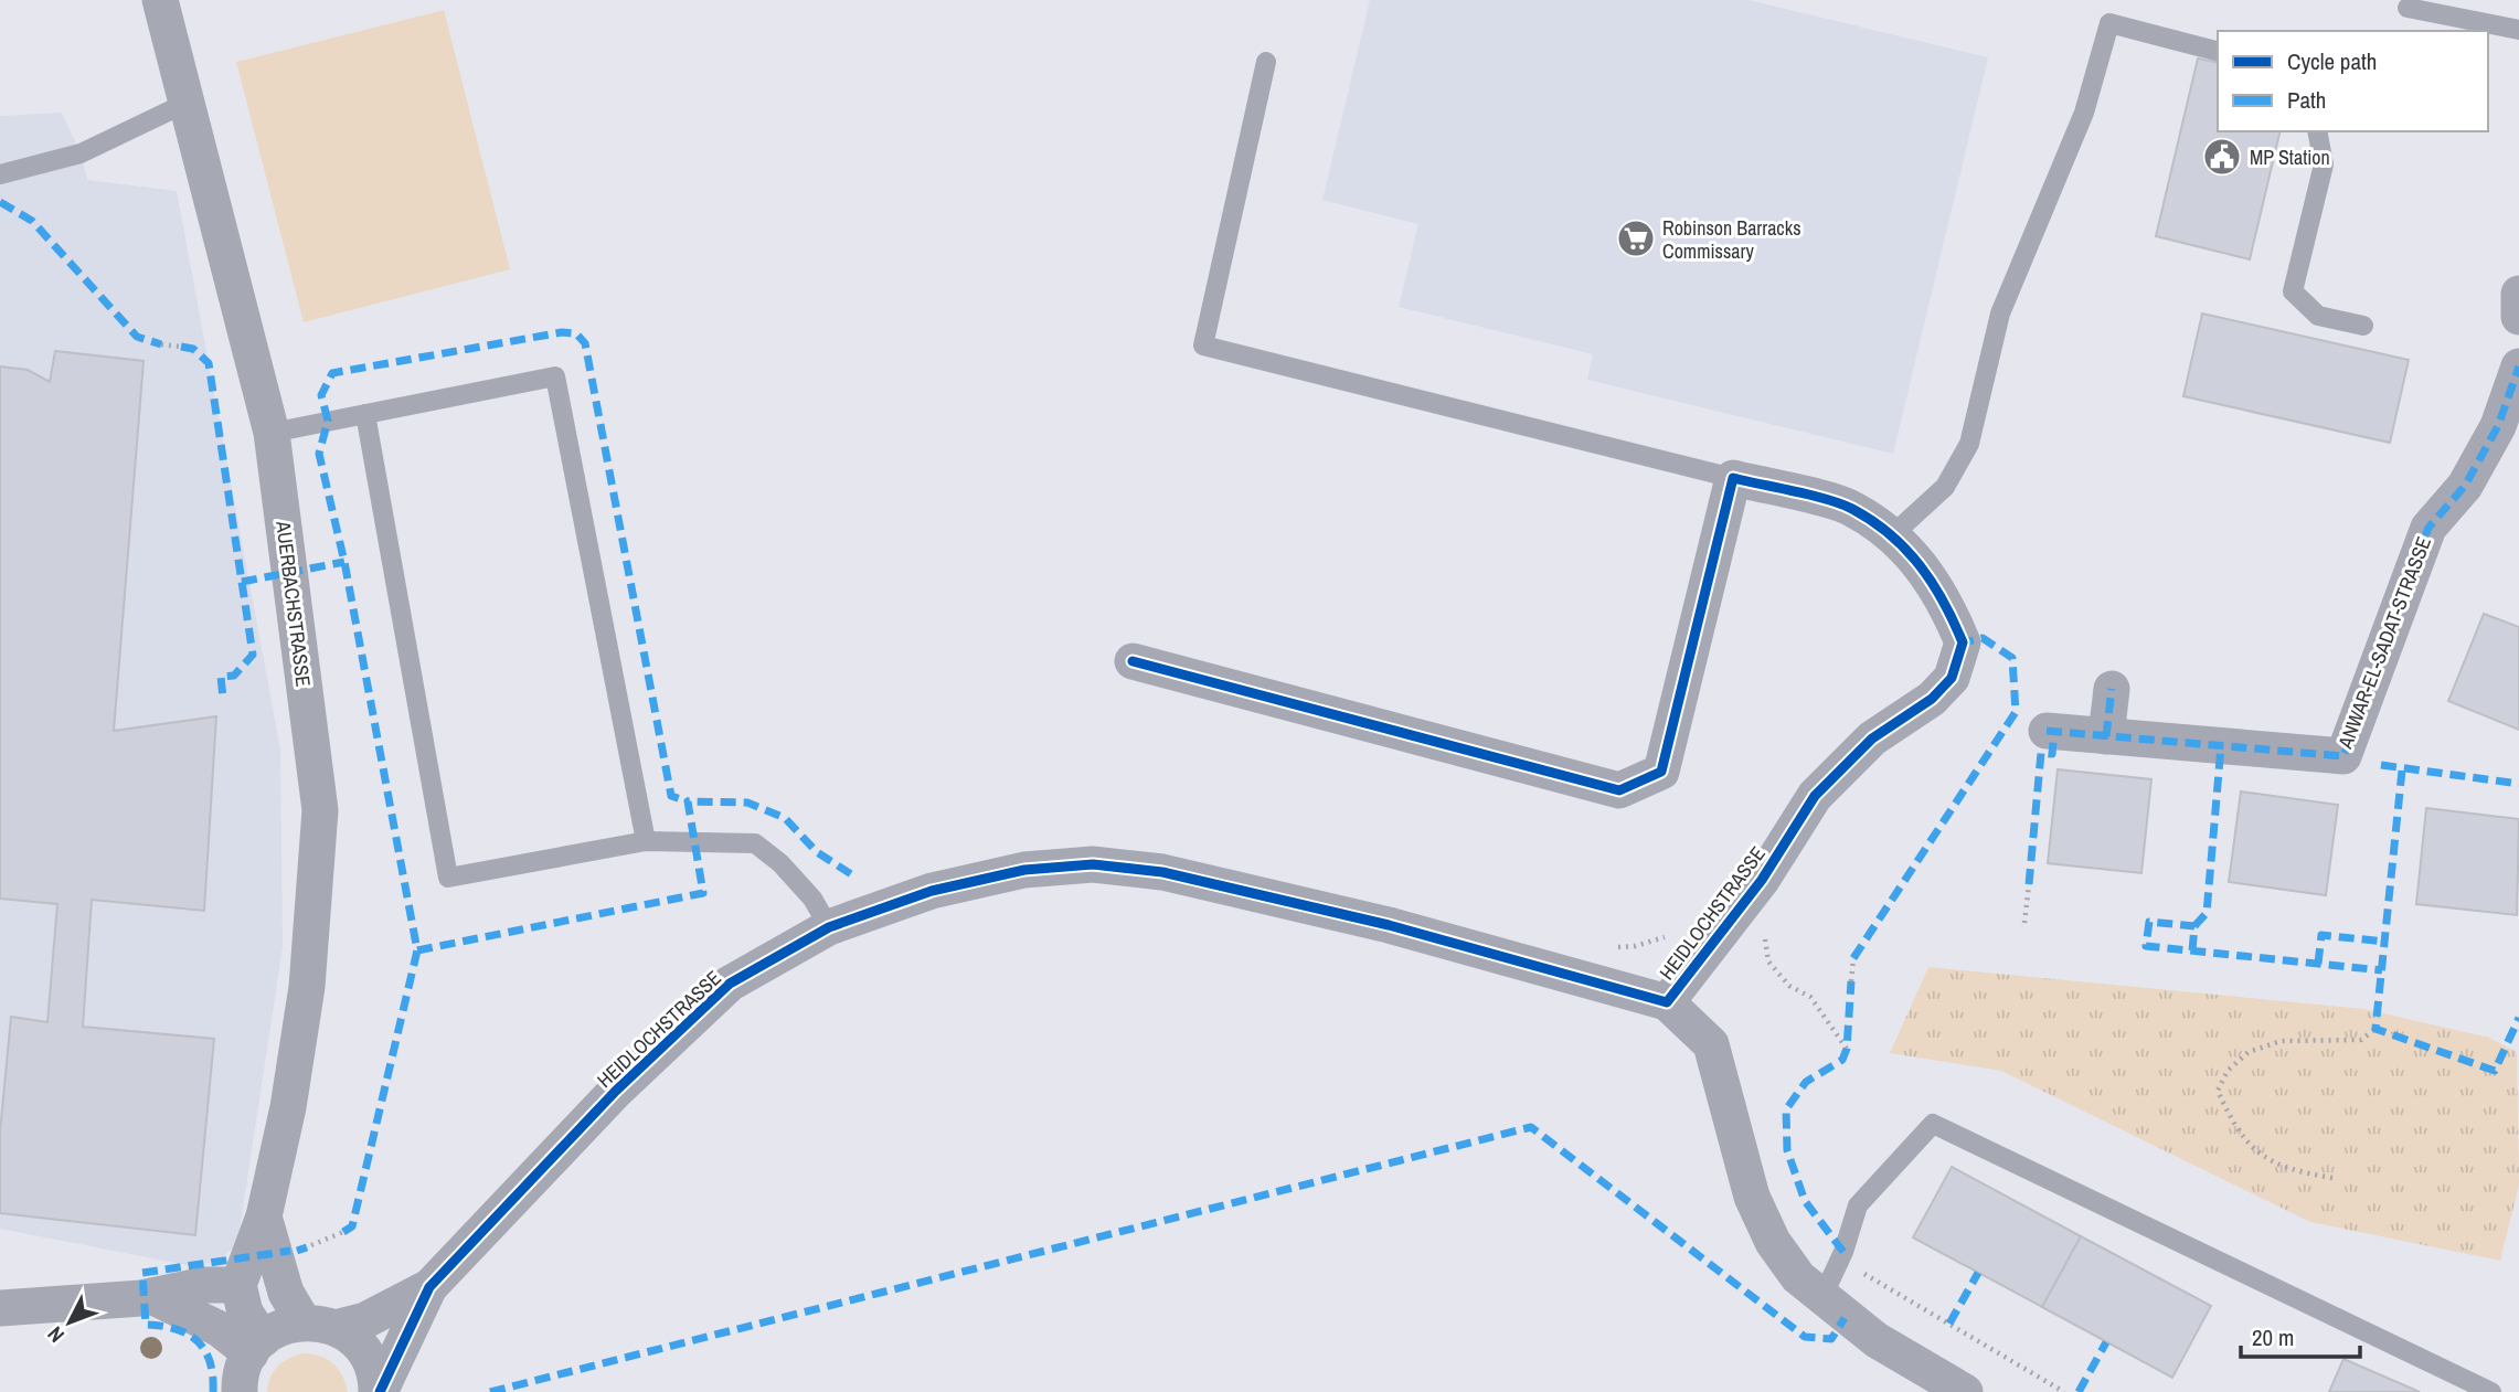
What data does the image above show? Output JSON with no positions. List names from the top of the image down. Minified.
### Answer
{"streets":{"street":["AUERBACHSTRASSE","ANWAR-EL-SADAT-STRASSE","HEIDLOCHSTRASSE"]},"crossings":[["AUERBACHSTRASSE","HEIDLOCHSTRASSE"]],"places":{"public building":["MP Station"],"supermarket":["Robinson Barracks Commissary"]},"legend":["Cycle path","Path"],"scale_bar":"20 m","north":"bottom left"}
